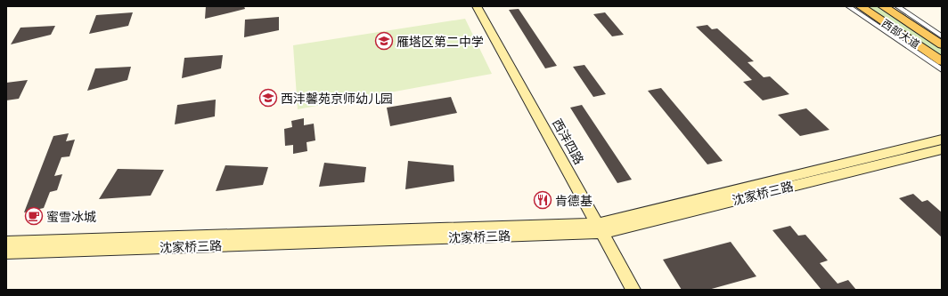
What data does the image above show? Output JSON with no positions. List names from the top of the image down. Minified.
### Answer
{"streets":{"main road":["西部大道"],"street":["西沣四路","沈家桥三路"]},"crossings":[["西沣四路","沈家桥三路"]],"places":{"school or university":["雁塔区第二中学","西沣馨苑京师幼儿园"],"restaurant":["肯德基"],"cafe":["蜜雪冰城"]}}
